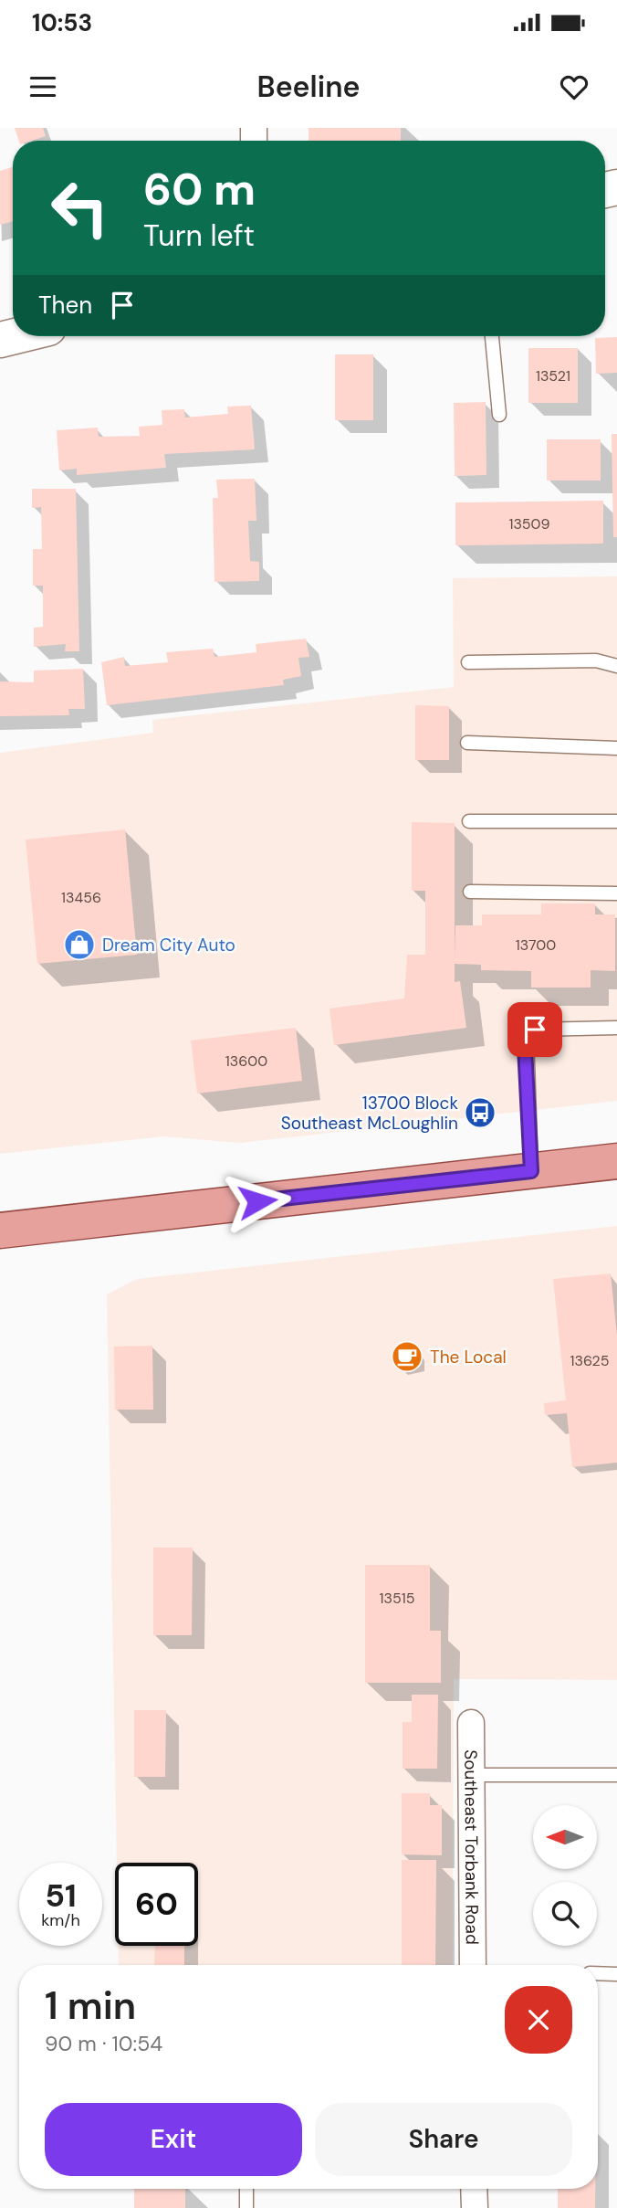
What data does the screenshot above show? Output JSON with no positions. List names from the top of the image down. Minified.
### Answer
{"streets":{"street":["Southeast Torbank Road"]},"places":{"shop":["Dream City Auto"],"bus stop":["13700 Block Southeast McLoughlin"],"cafe":["The Local"]},"house_numbers":["13521","13509","13456","13700","13600","13625","13515"],"north":"left","page":{"status":"10:53","header":"Beeline","turn":["60 m","Turn left"],"then":"Then","speed":"51 km/h","limit":"60","heading":["1 min","90 m · 10:54"],"buttons":["Exit","Share"]}}
